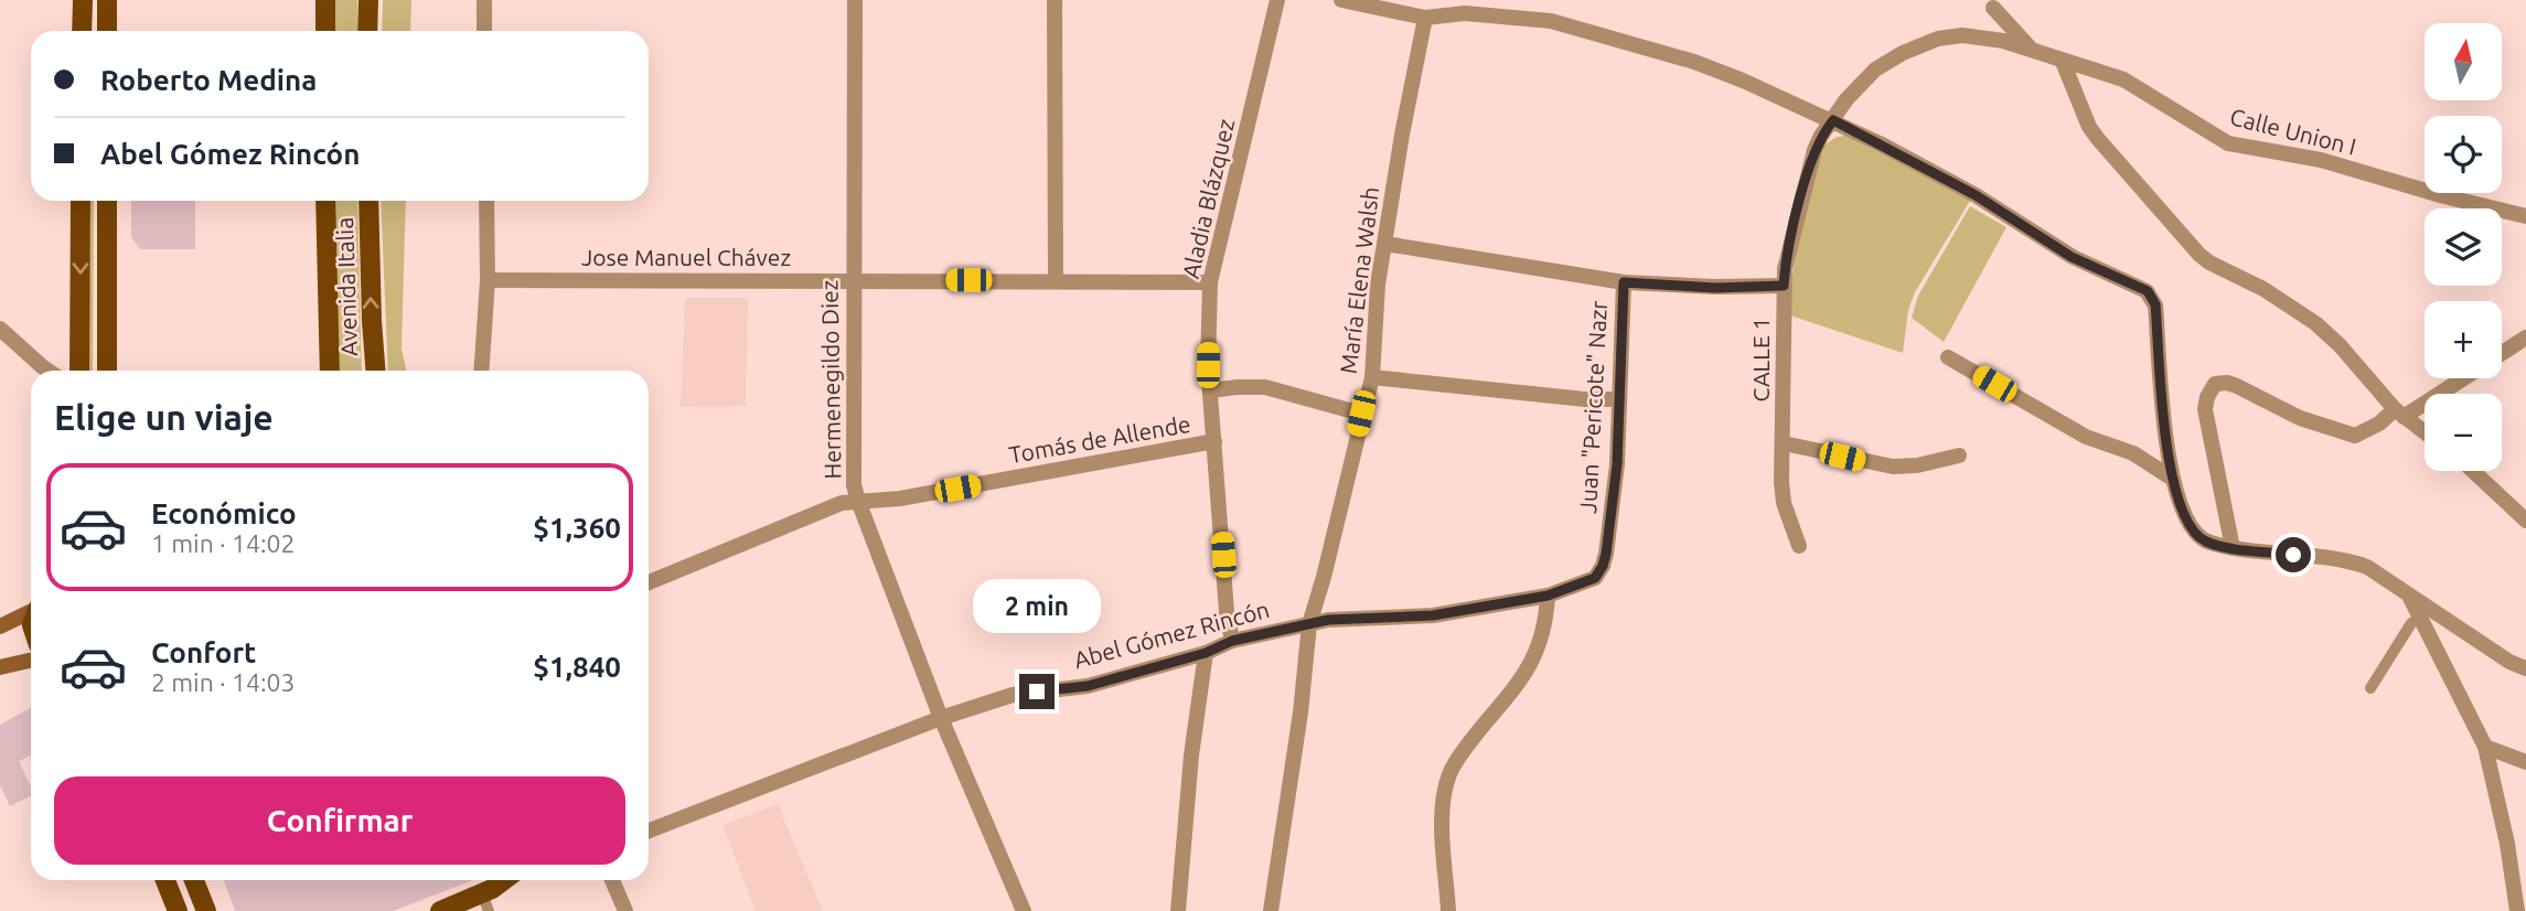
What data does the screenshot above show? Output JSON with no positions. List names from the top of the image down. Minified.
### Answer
{"streets":{"main road":["Avenida Italia"],"street":["Calle Union I","Aladia Blázquez","Jose Manuel Chávez","María Elena Walsh","CALLE 1","Hermenegildo Diez","Juan \"Pericote\" Nazr","Tomás de Allende","Abel Gómez Rincón"]},"crossings":[["Calle Union I","CALLE 1"],["Aladia Blázquez","Jose Manuel Chávez"],["Aladia Blázquez","Tomás de Allende"],["Aladia Blázquez","Abel Gómez Rincón"],["Jose Manuel Chávez","Hermenegildo Diez"],["María Elena Walsh","Tomás de Allende"],["María Elena Walsh","Abel Gómez Rincón"],["Hermenegildo Diez","Tomás de Allende"],["Hermenegildo Diez","Abel Gómez Rincón"],["Juan \"Pericote\" Nazr","Abel Gómez Rincón"]],"north":"top","page":{"map_buttons":["+","−"],"banner":["Roberto Medina","Abel Gómez Rincón"],"heading":"Elige un viaje","list":[{"name":"Económico","note":"1 min · 14:02","value":"$1,360"},{"name":"Confort","note":"2 min · 14:03","value":"$1,840"}],"bubble":"2 min","buttons":"Confirmar"}}
